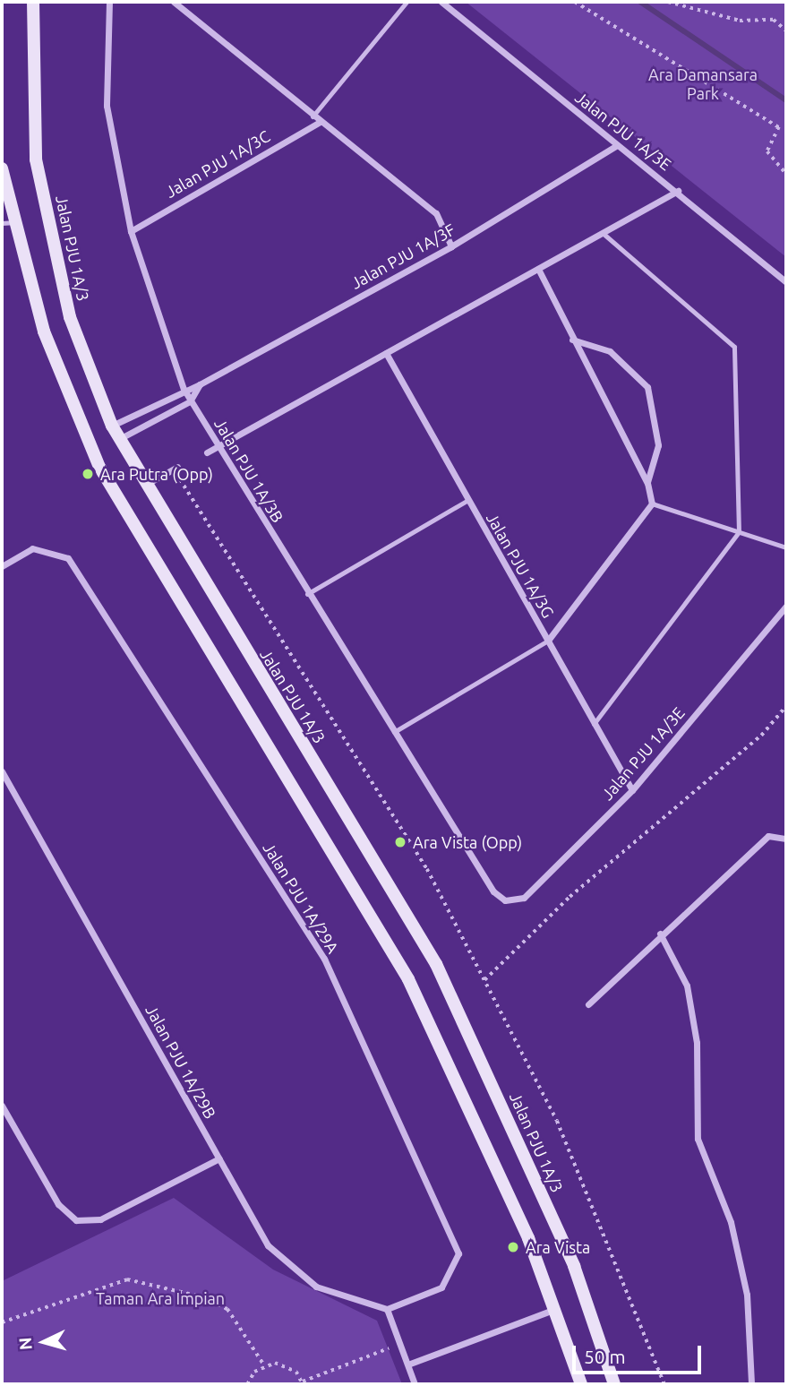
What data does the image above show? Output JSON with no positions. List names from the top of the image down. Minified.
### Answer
{"streets":{"street":["Jalan PJU 1A/3E","Jalan PJU 1A/3C","Jalan PJU 1A/3","Jalan PJU 1A/3F","Jalan PJU 1A/3B","Jalan PJU 1A/3G","Jalan PJU 1A/29A","Jalan PJU 1A/29B"]},"crossings":[["Jalan PJU 1A/3E","Jalan PJU 1A/3F"],["Jalan PJU 1A/3E","Jalan PJU 1A/3B"],["Jalan PJU 1A/3E","Jalan PJU 1A/3G"],["Jalan PJU 1A/3C","Jalan PJU 1A/3B"],["Jalan PJU 1A/3","Jalan PJU 1A/3F"],["Jalan PJU 1A/3F","Jalan PJU 1A/3B"],["Jalan PJU 1A/29A","Jalan PJU 1A/29B"]],"parks":["Ara Damansara Park","Taman Ara Impian"],"places":["Ara Putra (Opp)","Ara Vista (Opp)","Ara Vista"],"scale_bar":"50 m","north":"left"}
